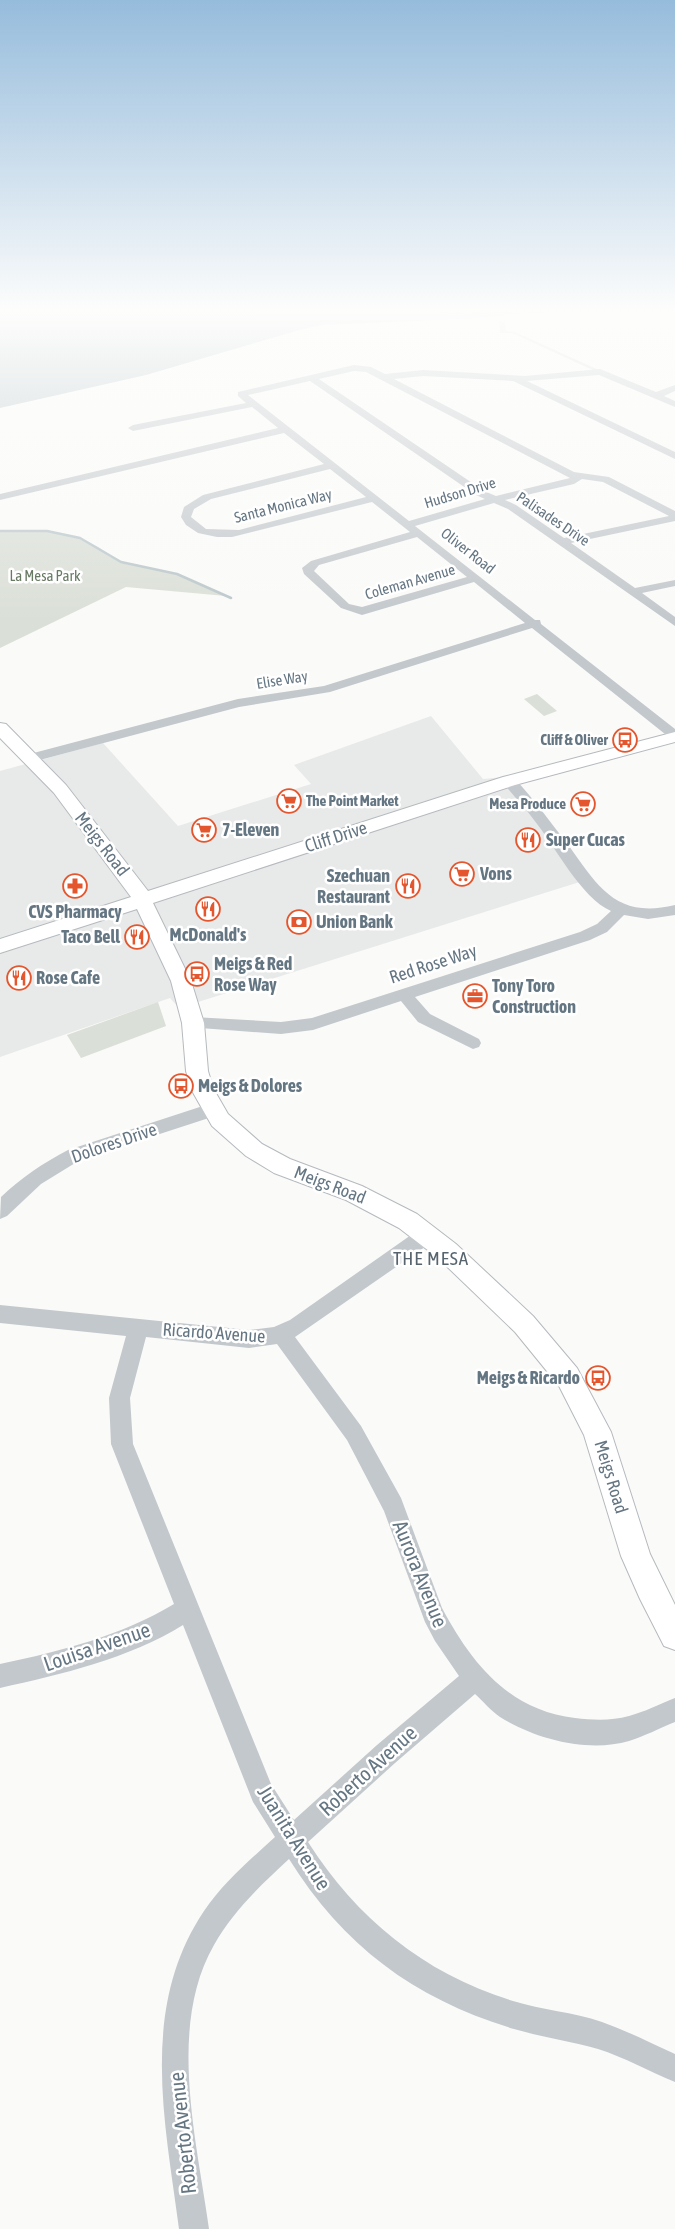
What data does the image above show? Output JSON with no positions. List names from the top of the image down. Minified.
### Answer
{"streets":{"main road":["Cliff Drive","Meigs Road"],"street":["Hudson Drive","Santa Monica Way","Palisades Drive","Oliver Road","Coleman Avenue","Elise Way","Red Rose Way","Dolores Drive","Ricardo Avenue","Aurora Avenue","Louisa Avenue","Roberto Avenue","Juanita Avenue"]},"crossings":[["Hudson Drive","Palisades Drive"],["Hudson Drive","Oliver Road"],["Santa Monica Way","Oliver Road"],["Oliver Road","Coleman Avenue"],["Oliver Road","Elise Way"],["Oliver Road","Cliff Drive"],["Elise Way","Meigs Road"],["Cliff Drive","Meigs Road"],["Meigs Road","Red Rose Way"],["Meigs Road","Dolores Drive"],["Meigs Road","Ricardo Avenue"],["Ricardo Avenue","Aurora Avenue"],["Ricardo Avenue","Juanita Avenue"],["Aurora Avenue","Roberto Avenue"],["Louisa Avenue","Juanita Avenue"],["Roberto Avenue","Juanita Avenue"]],"districts":["THE MESA"],"parks":["La Mesa Park"],"places":{"bus stop":["Cliff & Oliver","Meigs & Red Rose Way","Meigs & Dolores","Meigs & Ricardo"],"supermarket":["The Point Market","Mesa Produce","7-Eleven","Vons"],"restaurant":["Super Cucas","Szechuan Restaurant","McDonald's","Taco Bell","Rose Cafe"],"pharmacy":["CVS Pharmacy"],"bank":["Union Bank"],"office":["Tony Toro Construction"]}}
